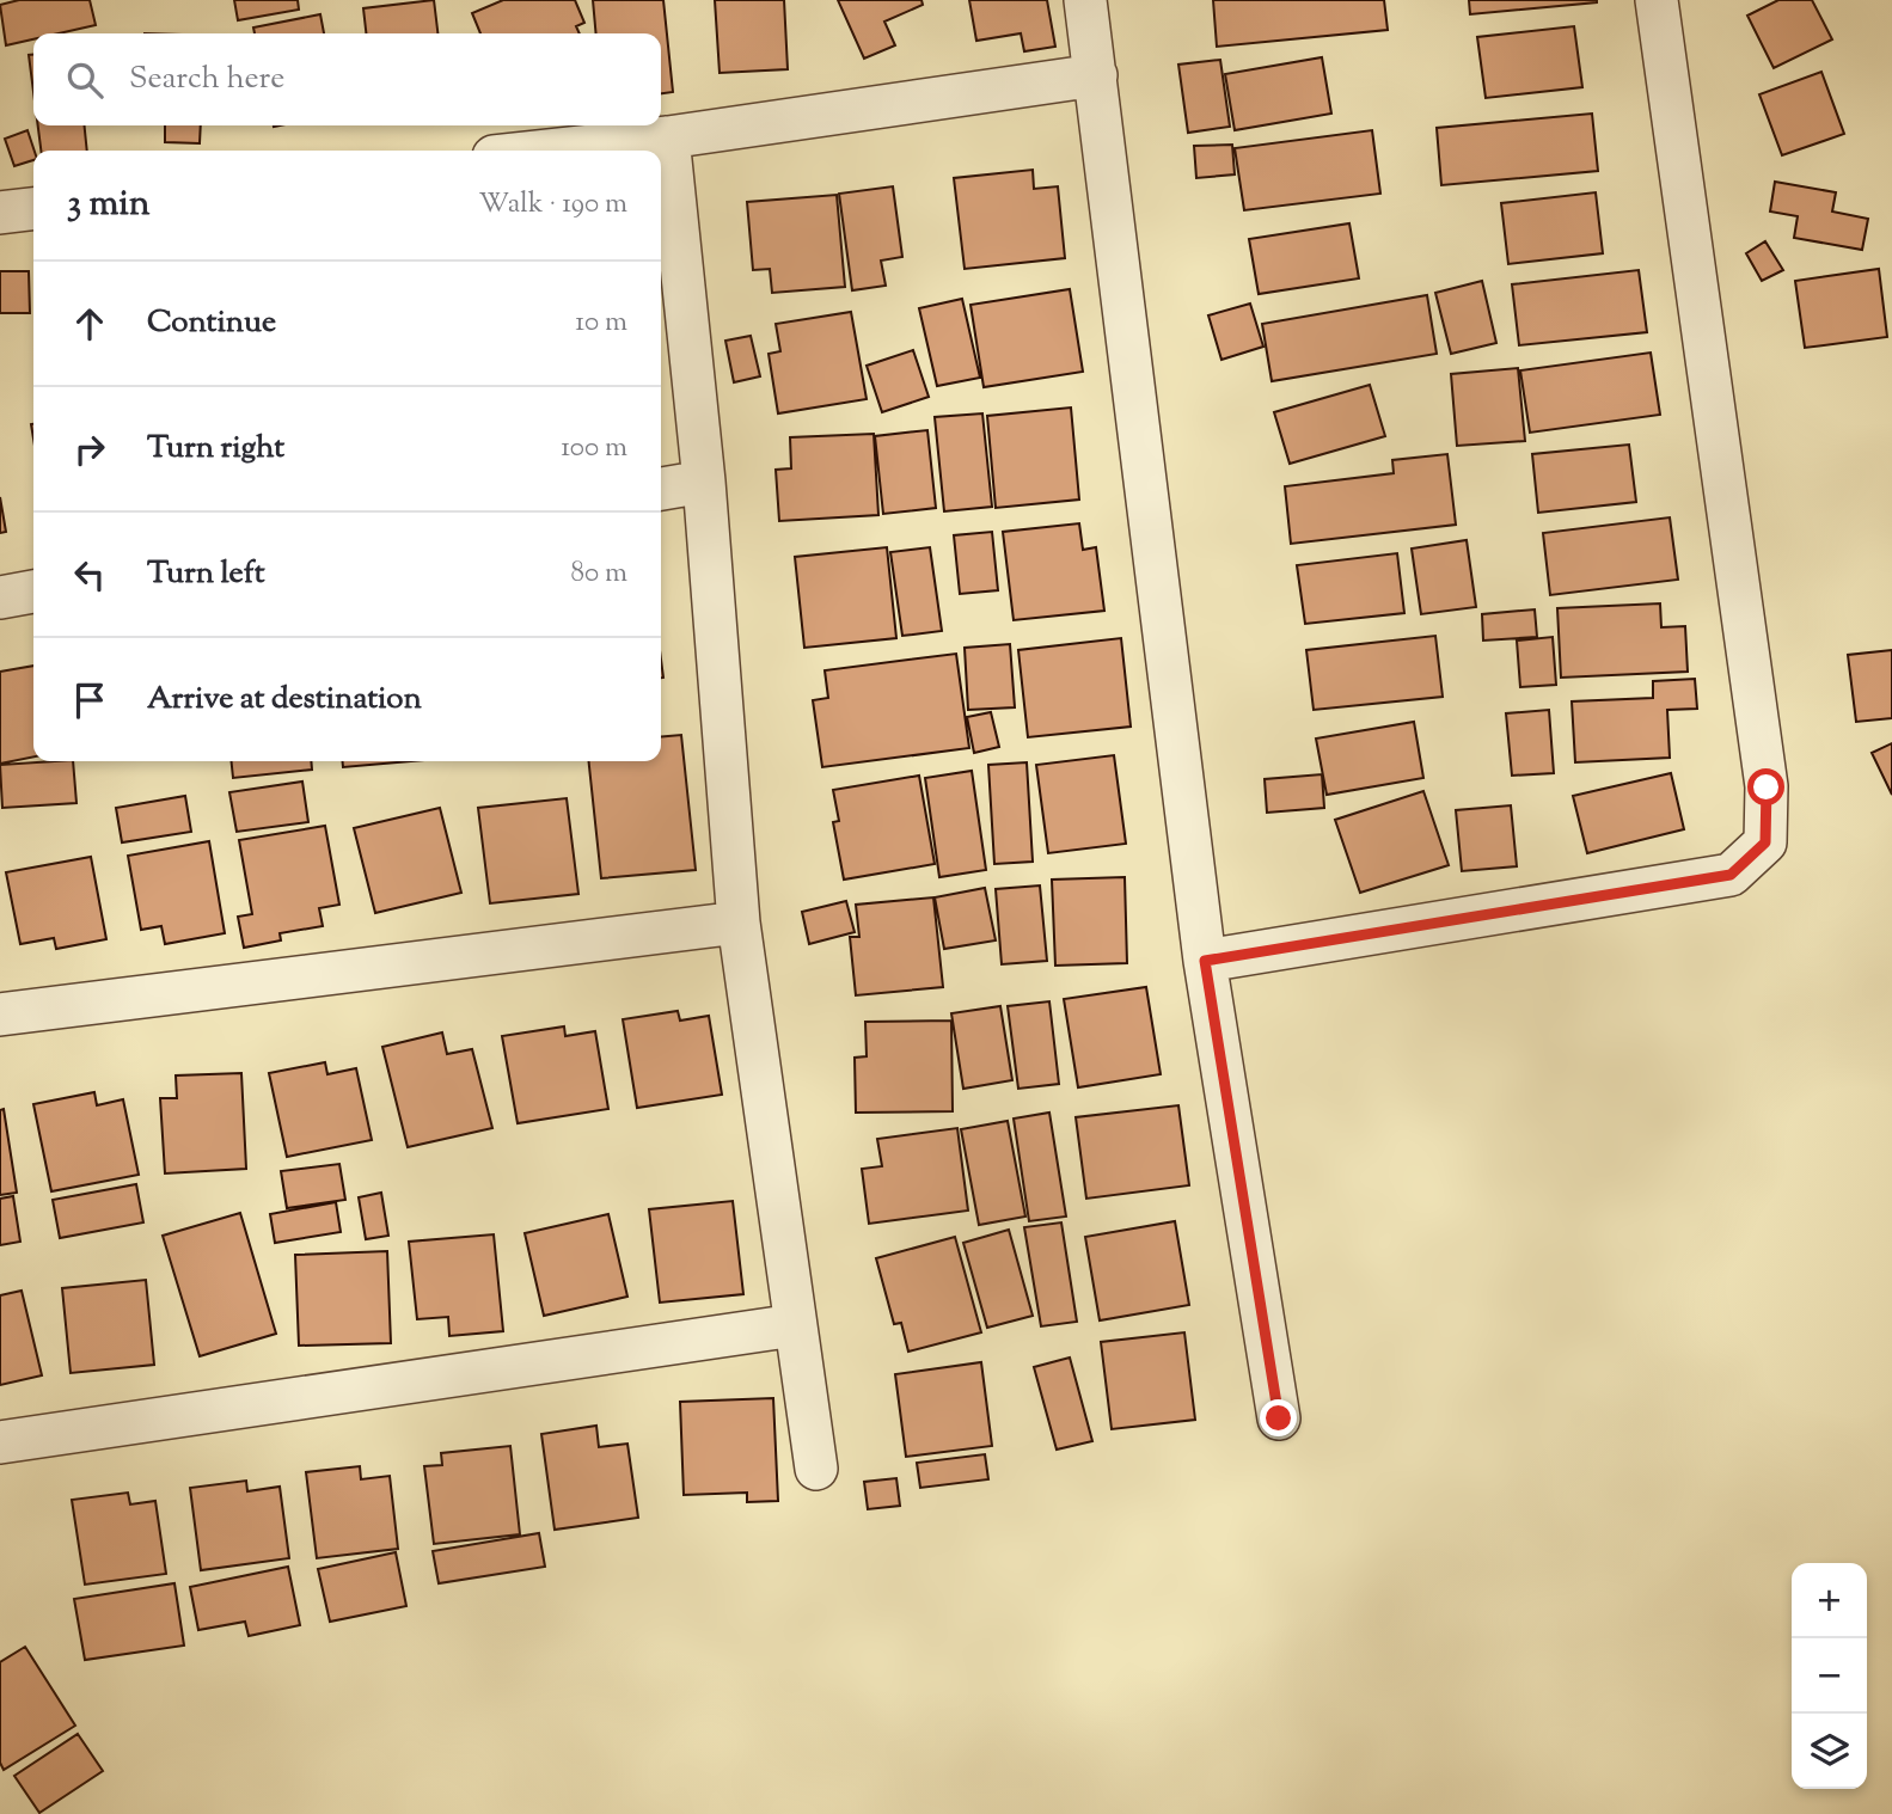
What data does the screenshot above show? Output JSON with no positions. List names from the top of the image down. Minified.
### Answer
{"page":{"search":"Search here","heading":["3 min","Walk · 190 m"],"list":[["Continue","10 m"],["Turn right","100 m"],["Turn left","80 m"],"Arrive at destination"],"map_buttons":["+","−"]}}
